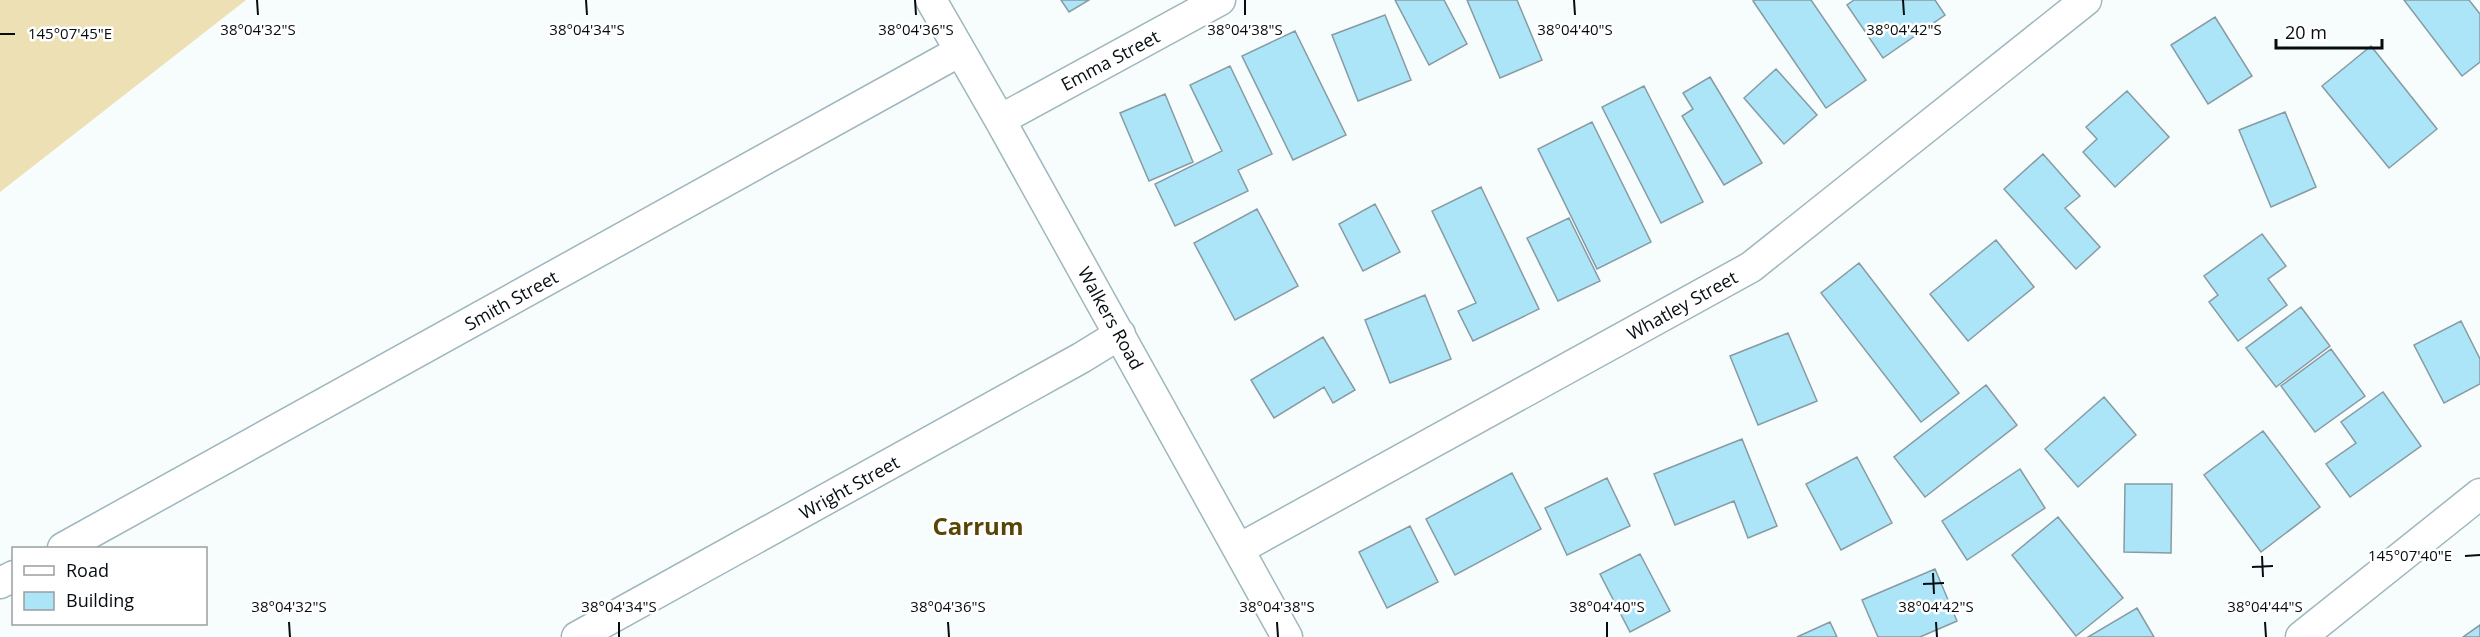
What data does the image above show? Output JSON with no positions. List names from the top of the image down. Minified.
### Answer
{"streets":{"street":["Emma Street","Smith Street","Whatley Street","Walkers Road","Wright Street"]},"crossings":[["Emma Street","Walkers Road"],["Smith Street","Walkers Road"],["Whatley Street","Walkers Road"],["Walkers Road","Wright Street"]],"districts":["Carrum"],"legend":["Road","Building"],"scale_bar":"20 m","coordinates":["38°04'32\"S","38°04'34\"S","38°04'36\"S","38°04'38\"S","38°04'40\"S","38°04'42\"S","145°07'45\"E","145°07'40\"E","38°04'44\"S"]}
